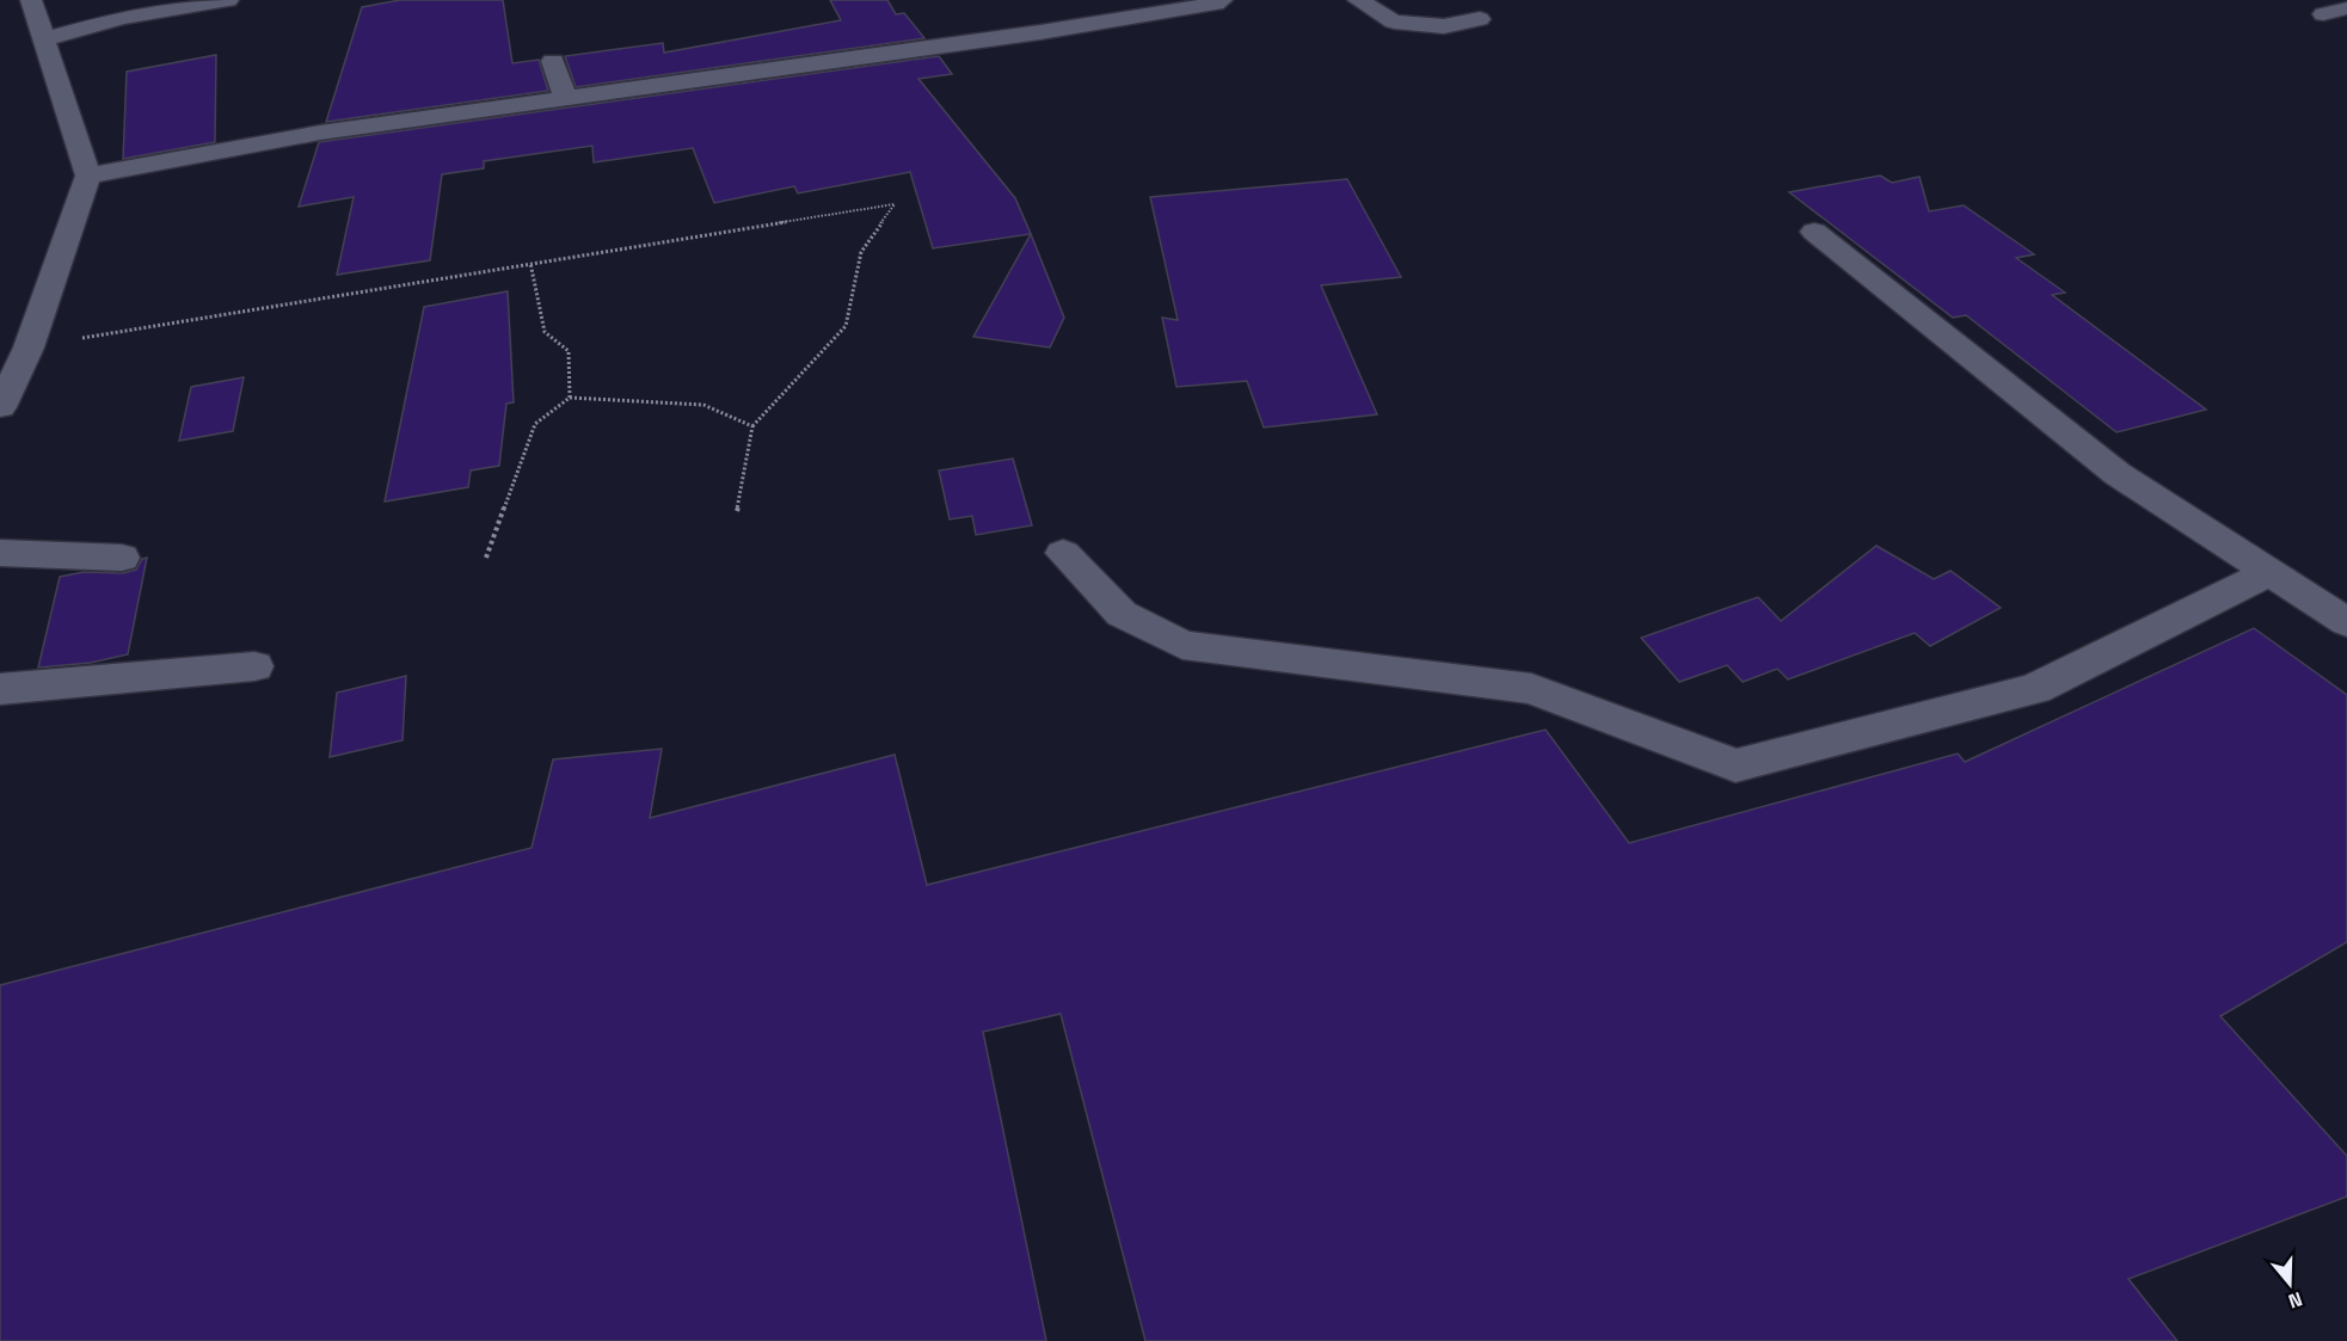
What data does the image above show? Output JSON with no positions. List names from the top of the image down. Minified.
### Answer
{"north":"bottom"}
